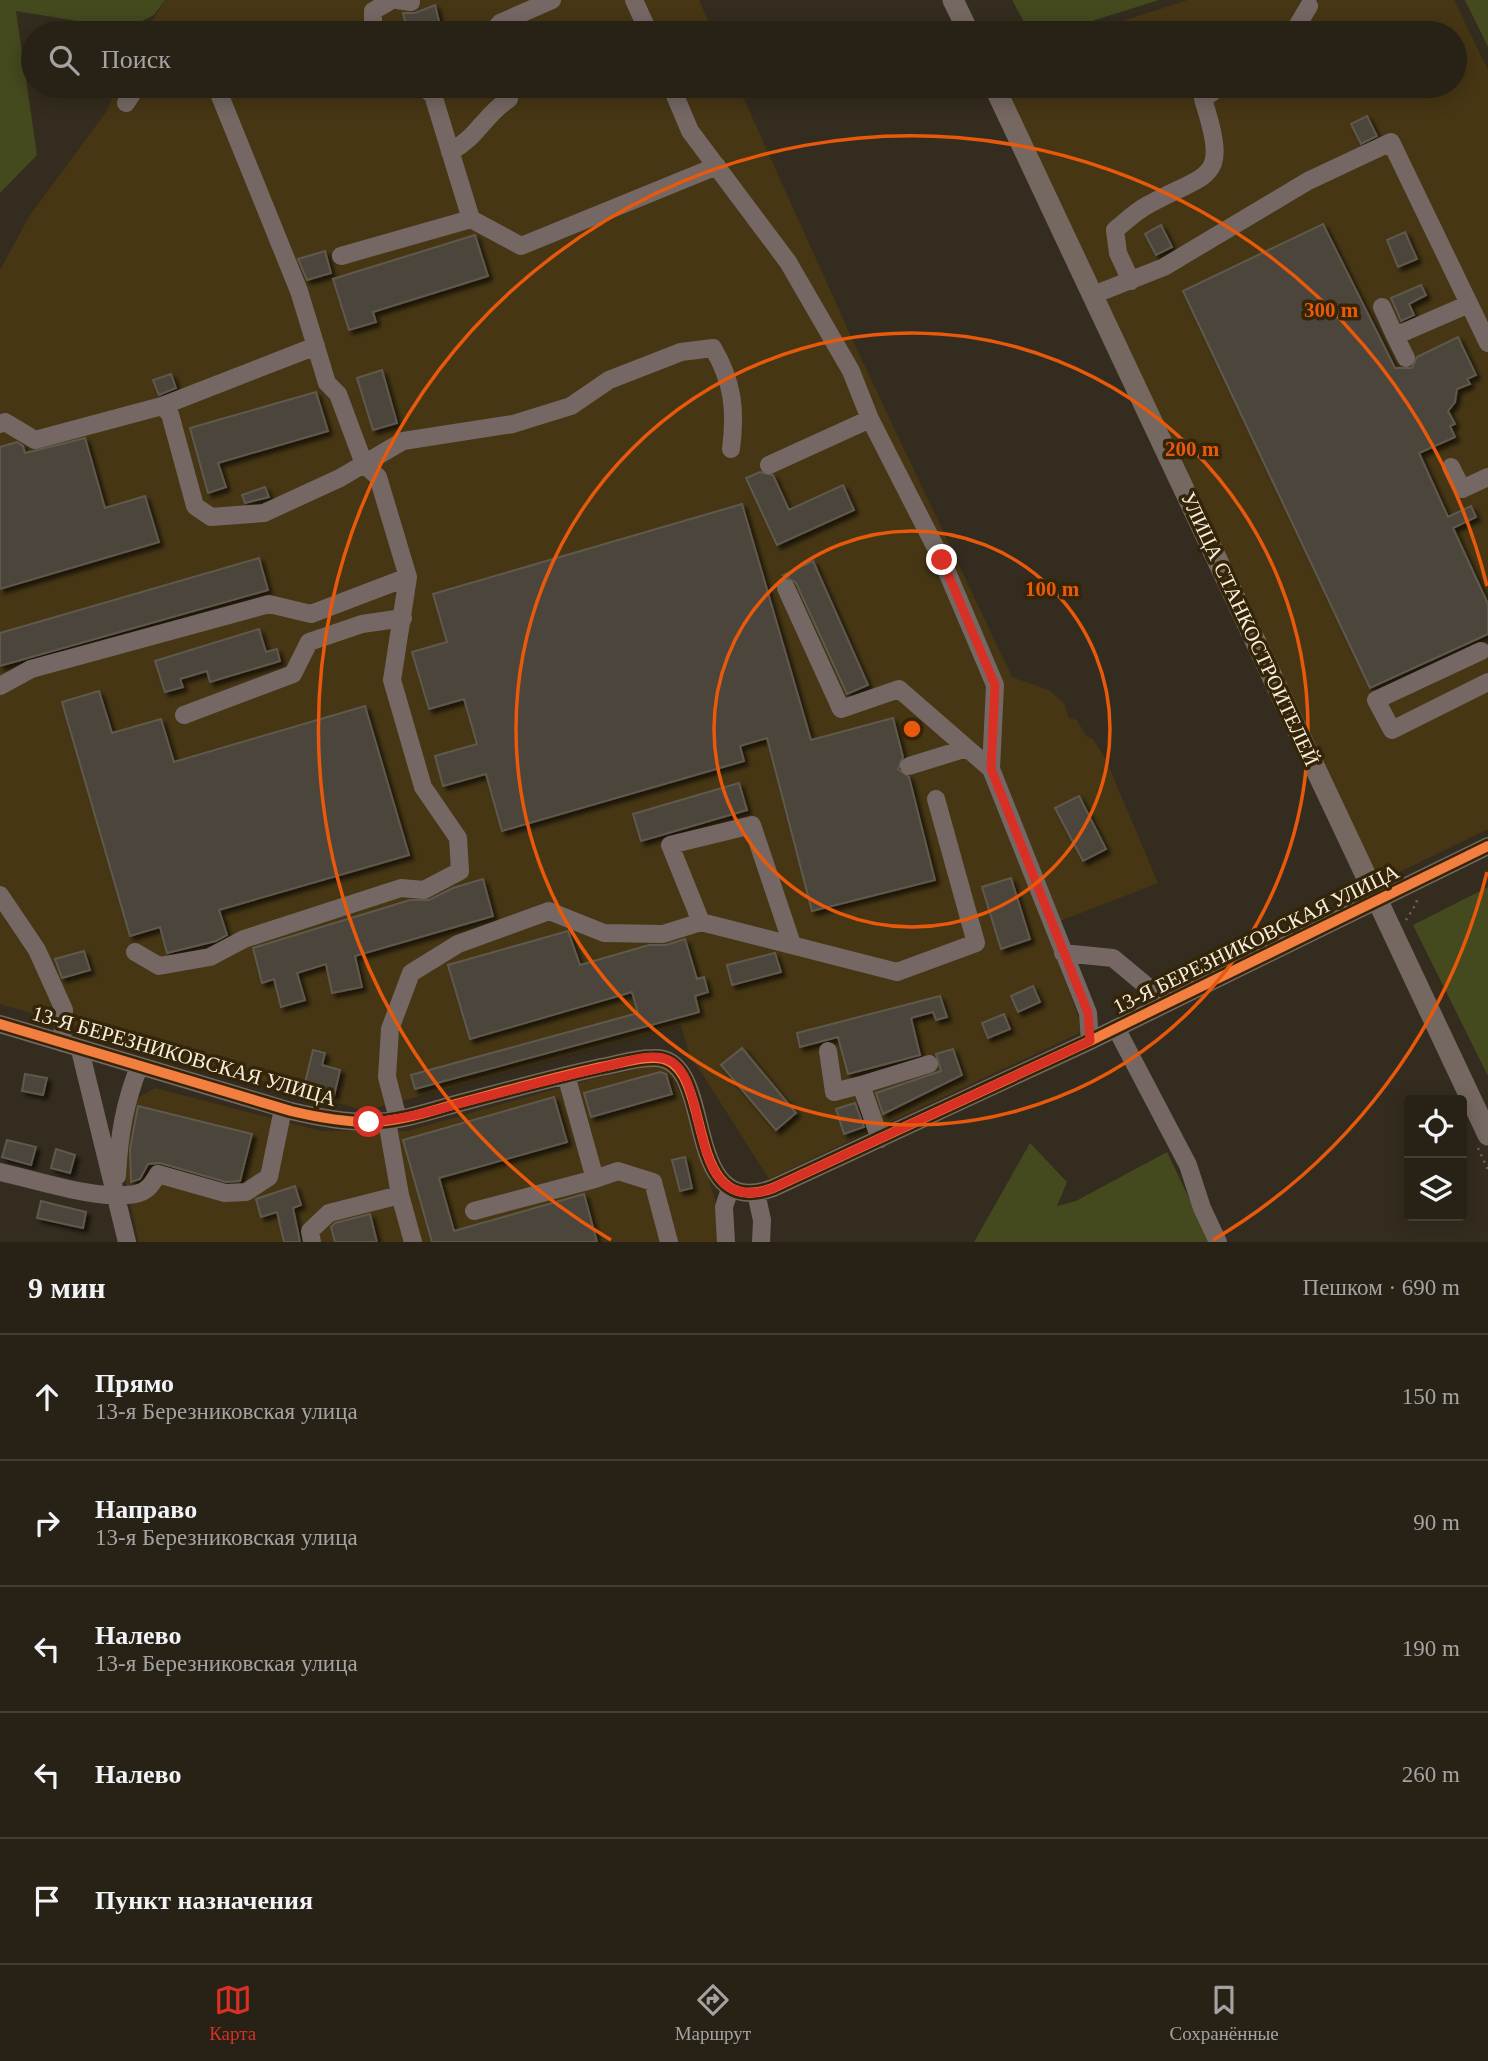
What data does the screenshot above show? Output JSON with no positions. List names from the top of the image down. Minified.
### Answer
{"streets":{"main road":["УЛИЦА СТАНКОСТРОИТЕЛЕЙ"],"street":["13-Я БЕРЕЗНИКОВСКАЯ УЛИЦА"]},"crossings":[["УЛИЦА СТАНКОСТРОИТЕЛЕЙ","13-Я БЕРЕЗНИКОВСКАЯ УЛИЦА"]],"page":{"search":"Поиск","heading":["9 мин","Пешком · 690 m"],"list":[["Прямо","13-я Березниковская улица","150 m"],["Направо","13-я Березниковская улица","90 m"],["Налево","13-я Березниковская улица","190 m"],["Налево","260 m"],"Пункт назначения"],"nav":["Карта","Маршрут","Сохранённые"]},"rings":["300 m","200 m","100 m"]}
